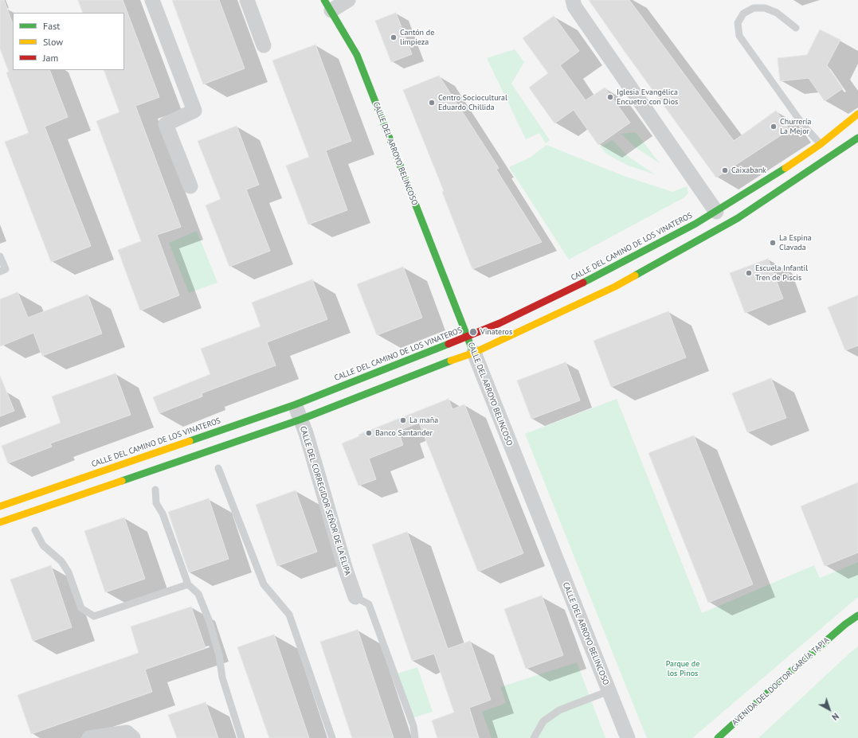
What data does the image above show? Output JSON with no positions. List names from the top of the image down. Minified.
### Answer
{"streets":{"main road":["CALLE DEL ARROYO BELINCOSO","CALLE DEL CAMINO DE LOS VINATEROS","AVENIDA DEL DOCTOR GARCÍA TAPIA"],"street":["CALLE DEL CORREGIDOR SEÑOR DE LA ELIPA"]},"crossings":[["CALLE DEL ARROYO BELINCOSO","CALLE DEL CAMINO DE LOS VINATEROS"],["CALLE DEL CAMINO DE LOS VINATEROS","CALLE DEL CORREGIDOR SEÑOR DE LA ELIPA"]],"parks":["Parque de los Pinos"],"places":["Cantón de limpieza","Iglesia Evangélica Encuetro con Dios","Centro Sociocultural Eduardo Chillida","Churrería La Mejor","Caixabank","La Espina Clavada","Escuela Infantil Tren de Piscis","Vinateros","La maña","Banco Santander"],"legend":["Fast","Slow","Jam"],"north":"bottom right"}
